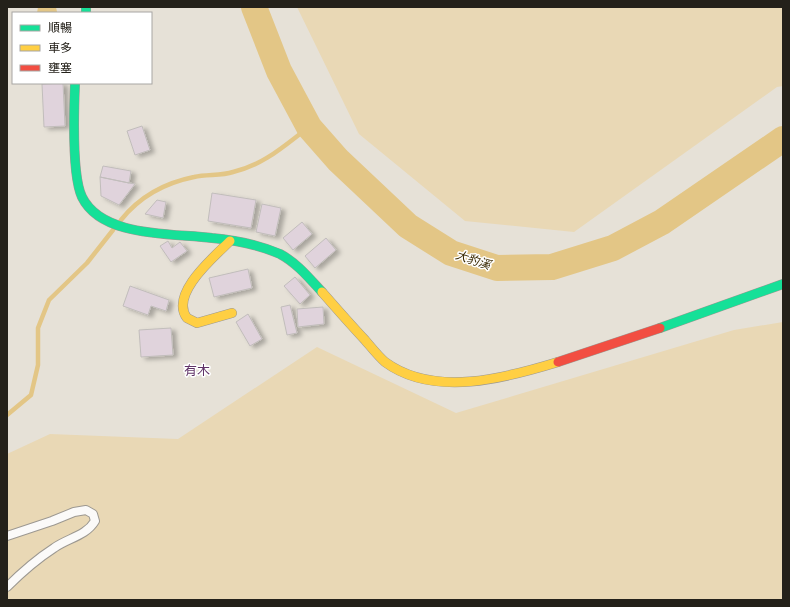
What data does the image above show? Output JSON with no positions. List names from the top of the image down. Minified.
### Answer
{"districts":["有木"],"water":["大豹溪"],"legend":["順暢","車多","壅塞"]}
